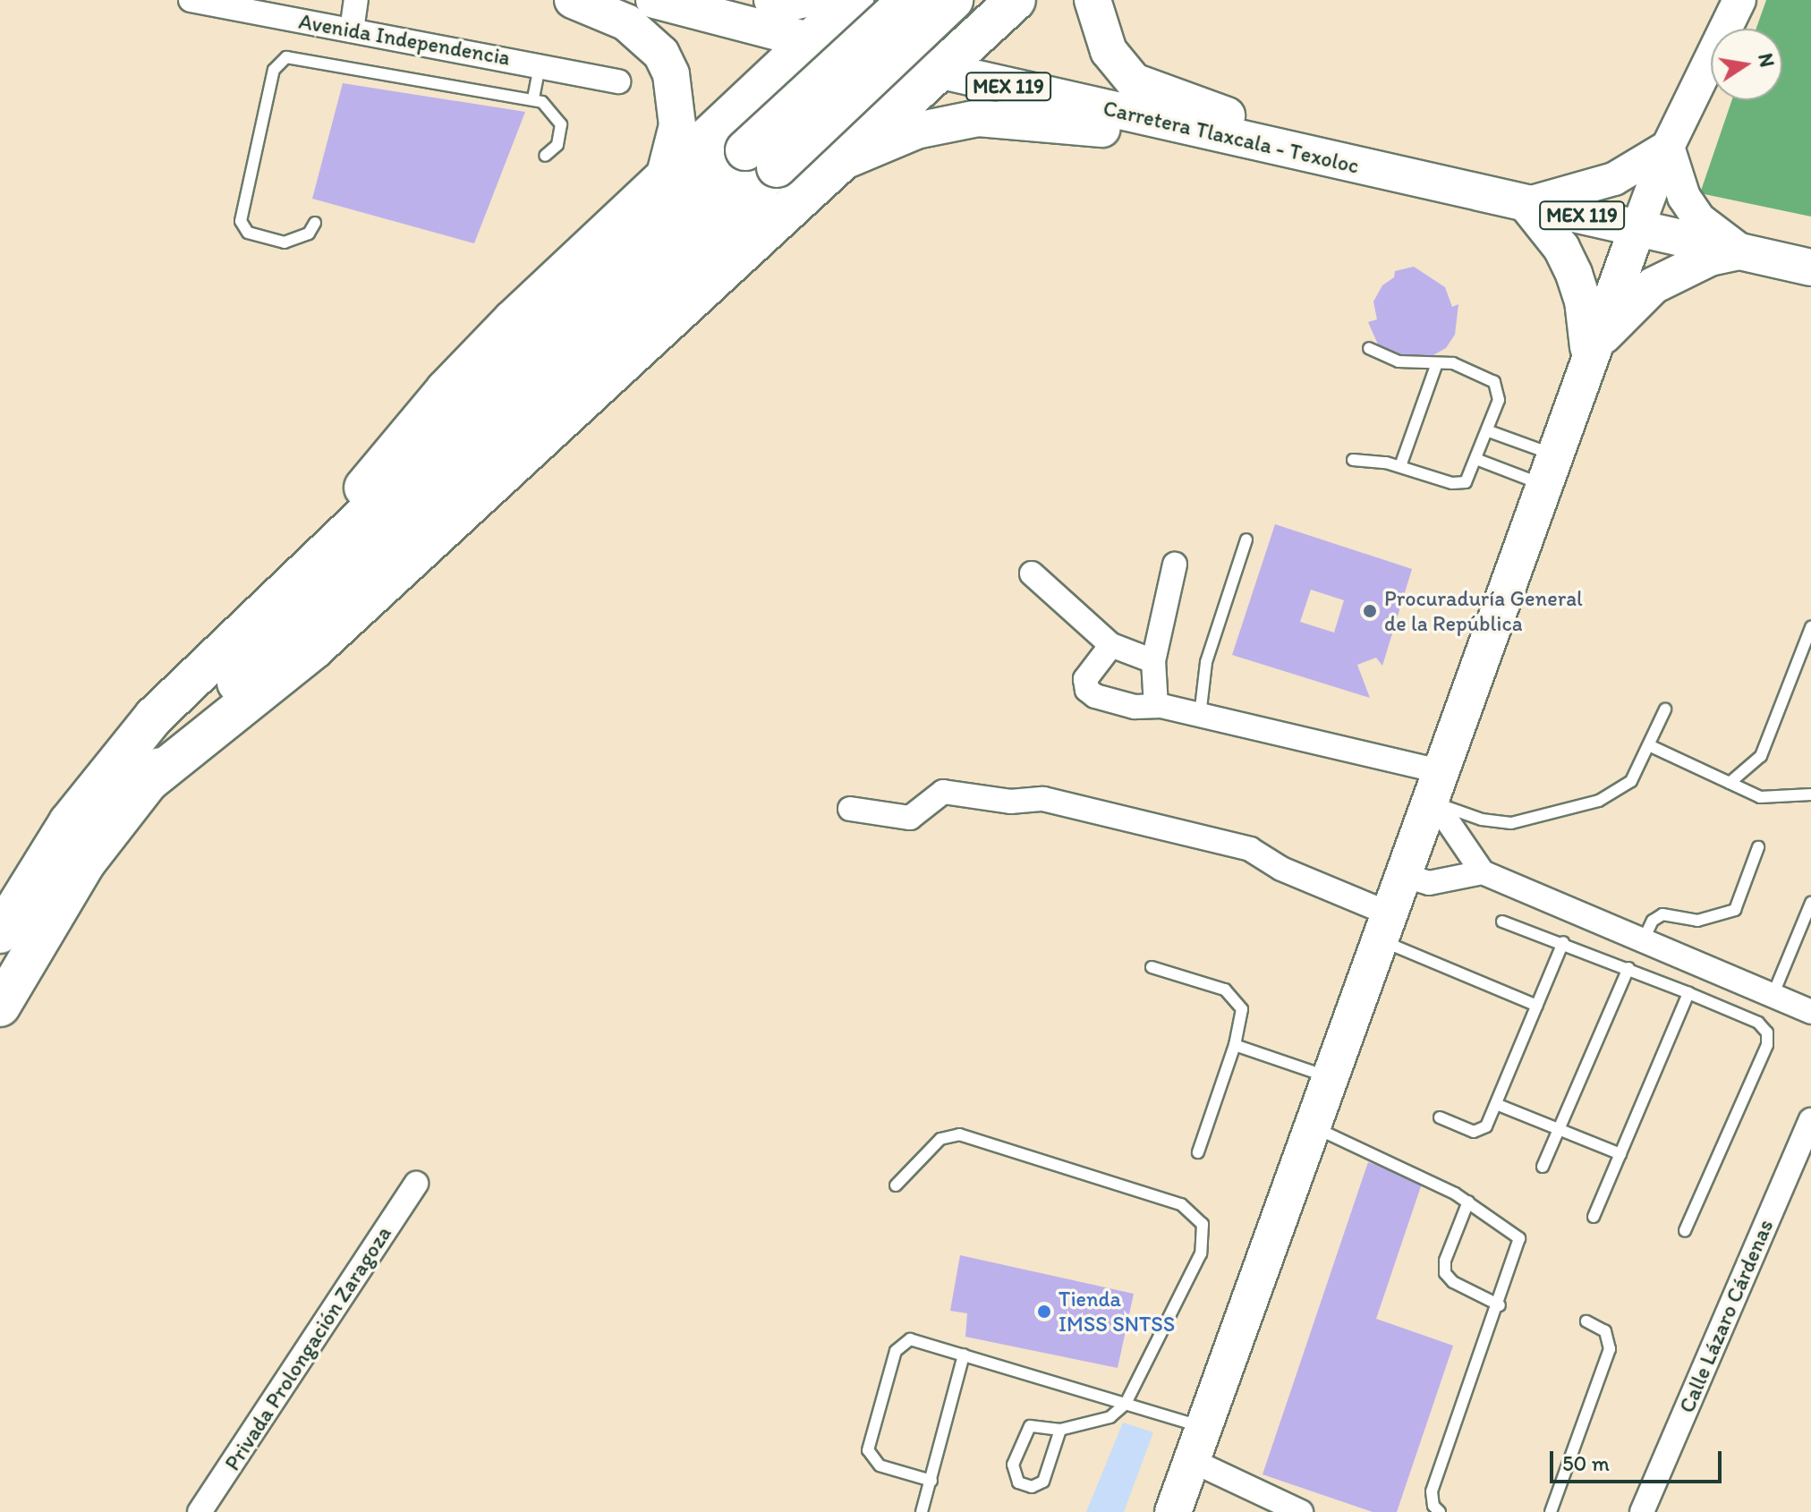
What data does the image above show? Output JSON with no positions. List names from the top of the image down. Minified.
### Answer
{"streets":{"main road":["MEX 119","Carretera Tlaxcala - Texoloc"],"street":["Avenida Independencia","Calle Lázaro Cárdenas","Privada Prolongación Zaragoza"]},"places":["Procuraduría General de la República","Tienda IMSS SNTSS"],"scale_bar":"50 m","north":"right"}
